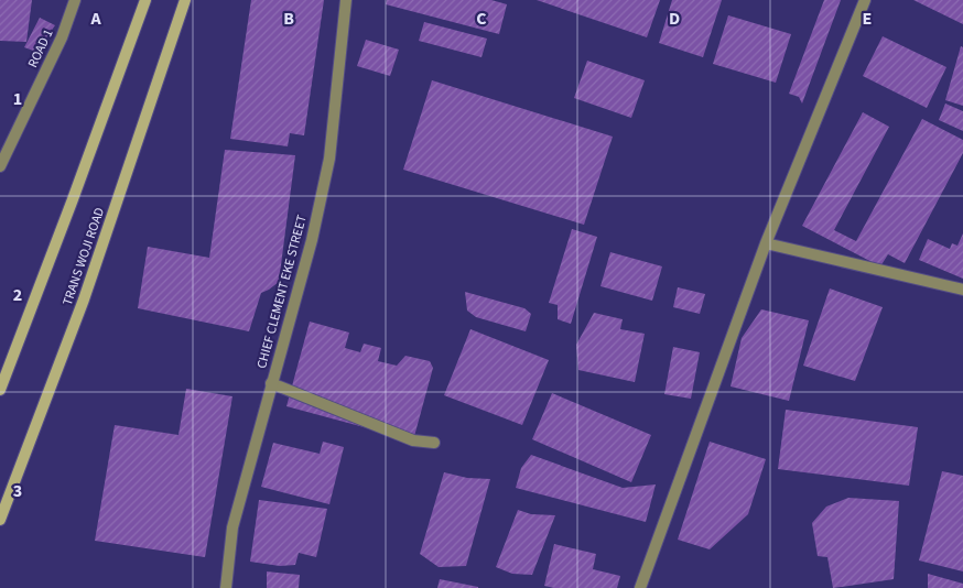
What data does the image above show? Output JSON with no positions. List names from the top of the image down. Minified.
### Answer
{"streets":{"main road":["TRANS WOJI ROAD"],"street":["ROAD 1","CHIEF CLEMENT EKE STREET"]},"grid":{"columns":["A","B","C","D","E"],"rows":["1","2","3"]}}
